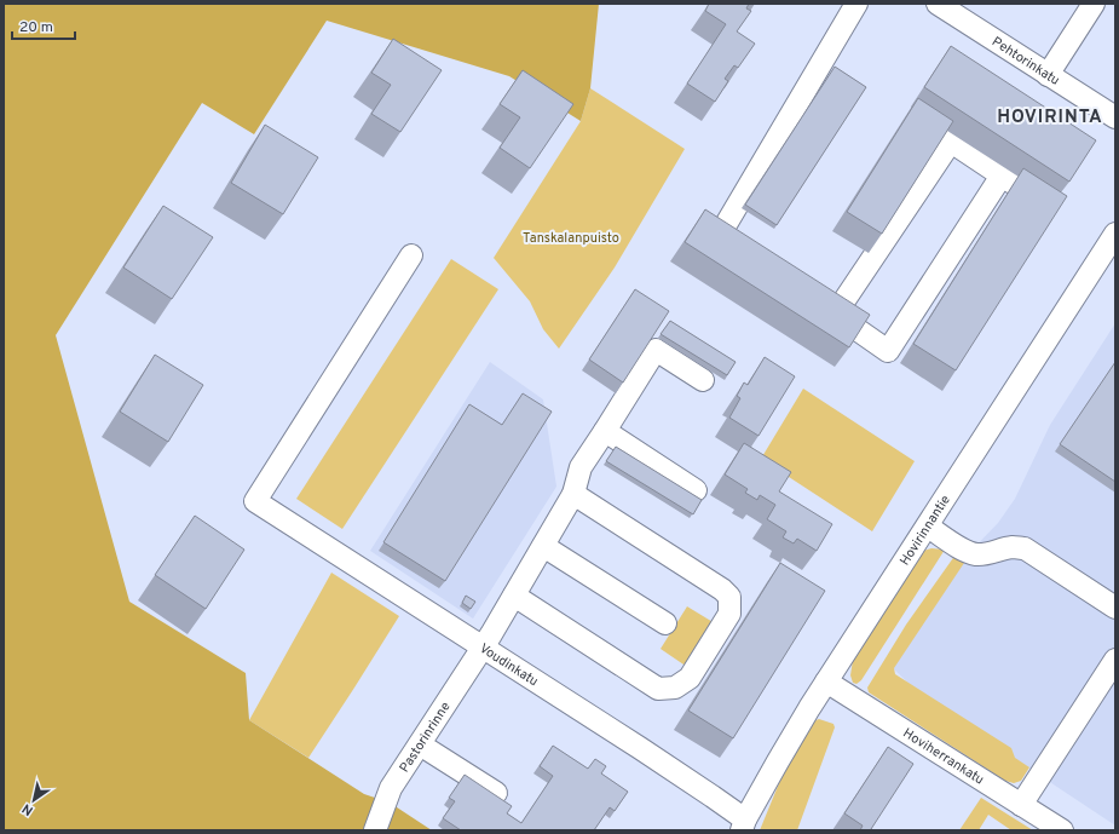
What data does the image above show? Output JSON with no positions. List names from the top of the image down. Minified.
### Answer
{"streets":{"street":["Pehtorinkatu","Hovirinnantie","Voudinkatu","Pastorinrinne","Hoviherrankatu"]},"crossings":[["Hovirinnantie","Voudinkatu"],["Hovirinnantie","Hoviherrankatu"],["Voudinkatu","Pastorinrinne"]],"districts":["HOVIRINTA"],"parks":["Tanskalanpuisto"],"scale_bar":"20 m","north":"bottom left"}
